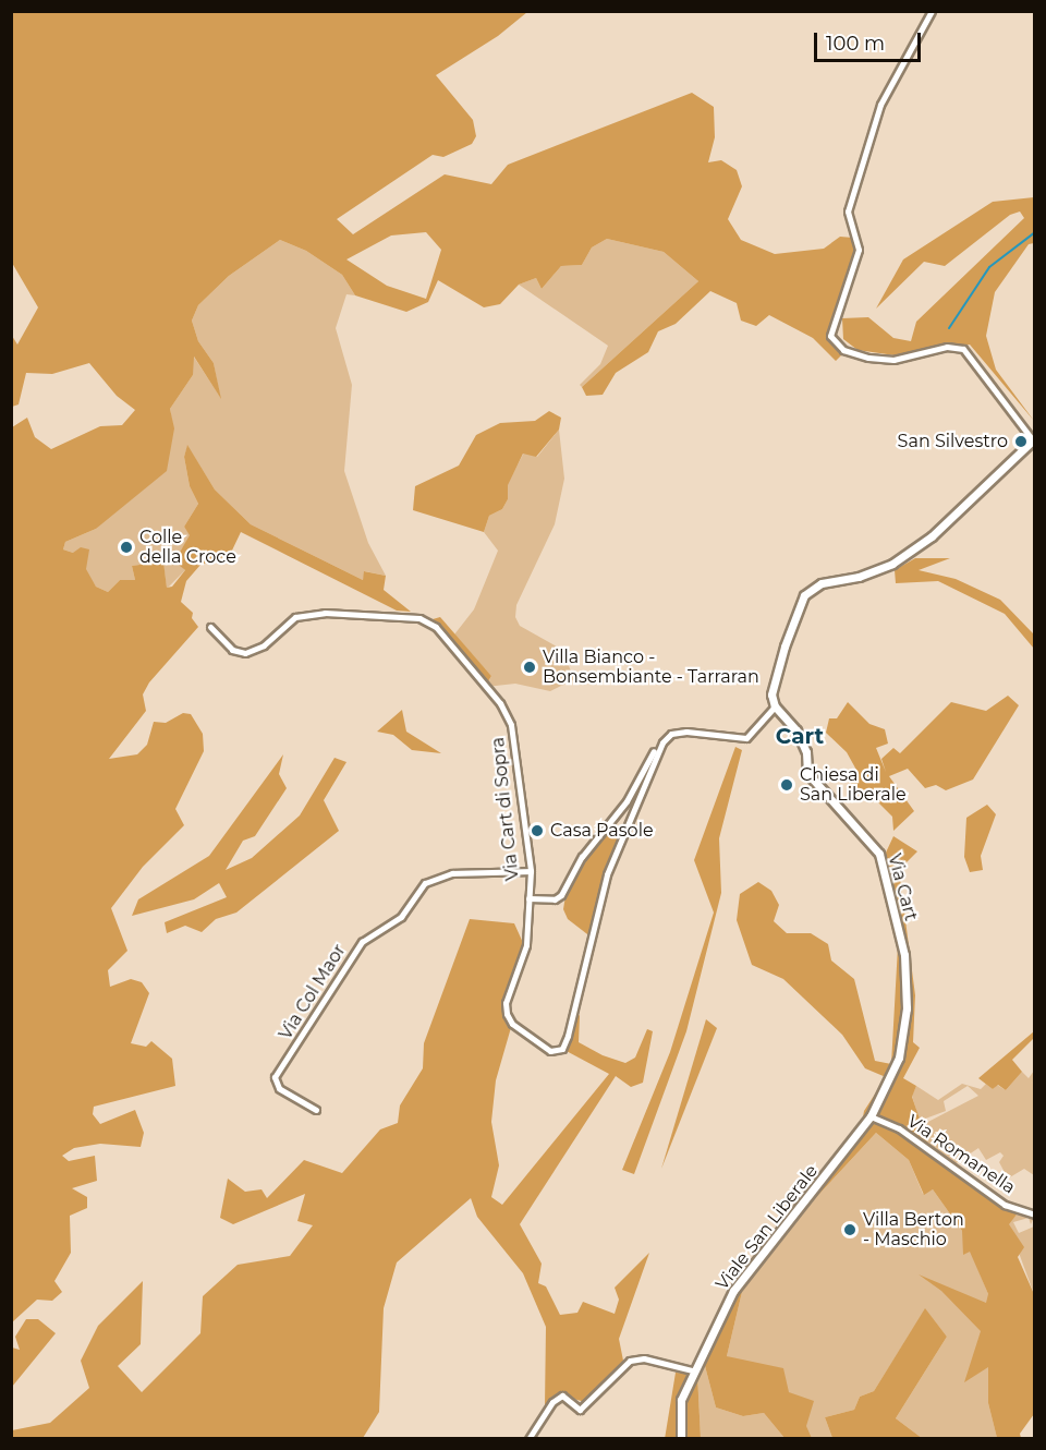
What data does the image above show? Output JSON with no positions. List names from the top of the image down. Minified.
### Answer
{"streets":{"street":["Via Cart di Sopra","Via Cart","Via Col Maor","Via Romanella","Viale San Liberale"]},"crossings":[["Via Cart di Sopra","Via Col Maor"],["Via Cart","Via Romanella"],["Via Cart","Viale San Liberale"],["Via Romanella","Viale San Liberale"]],"districts":["Cart"],"places":["San Silvestro","Colle della Croce","Villa Bianco - Bonsembiante - Tarraran","Chiesa di San Liberale","Casa Pasole","Villa Berton - Maschio"],"scale_bar":"100 m"}
